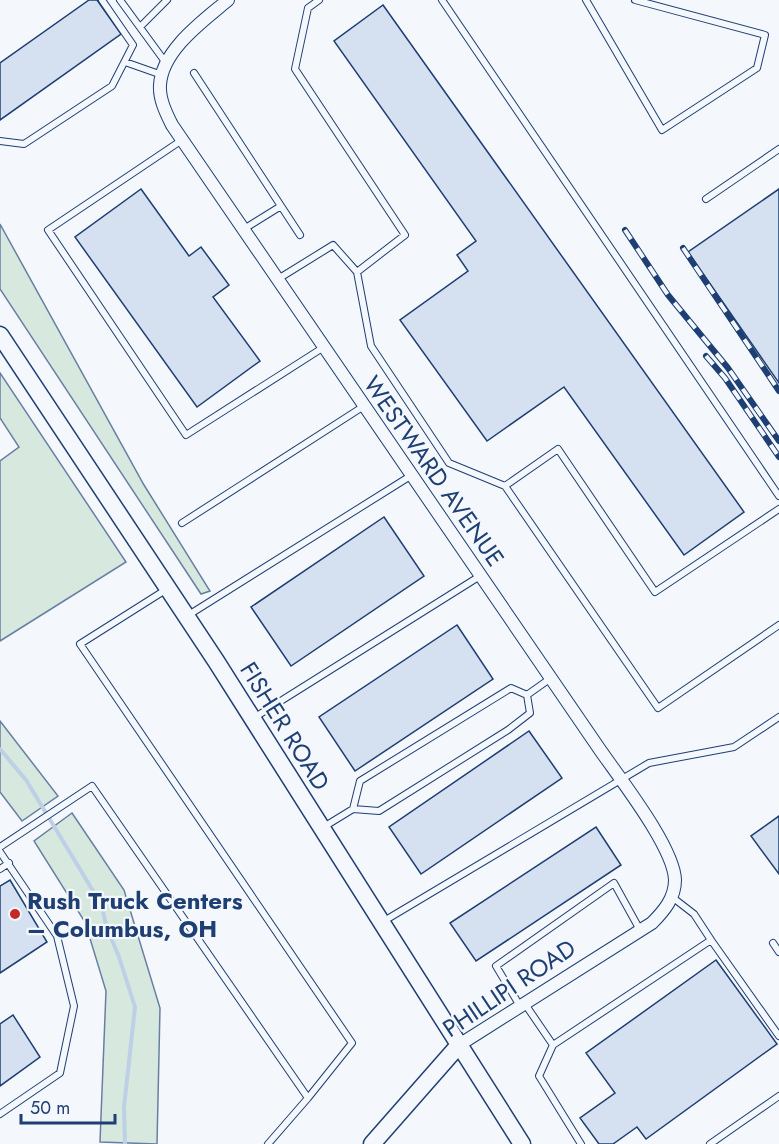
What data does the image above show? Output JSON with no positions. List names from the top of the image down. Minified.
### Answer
{"streets":{"main road":["FISHER ROAD","PHILLIPI ROAD"],"street":["WESTWARD AVENUE"]},"crossings":[["WESTWARD AVENUE","PHILLIPI ROAD"],["FISHER ROAD","PHILLIPI ROAD"]],"places":["Rush Truck Centers – Columbus, OH"],"scale_bar":"50 m"}
